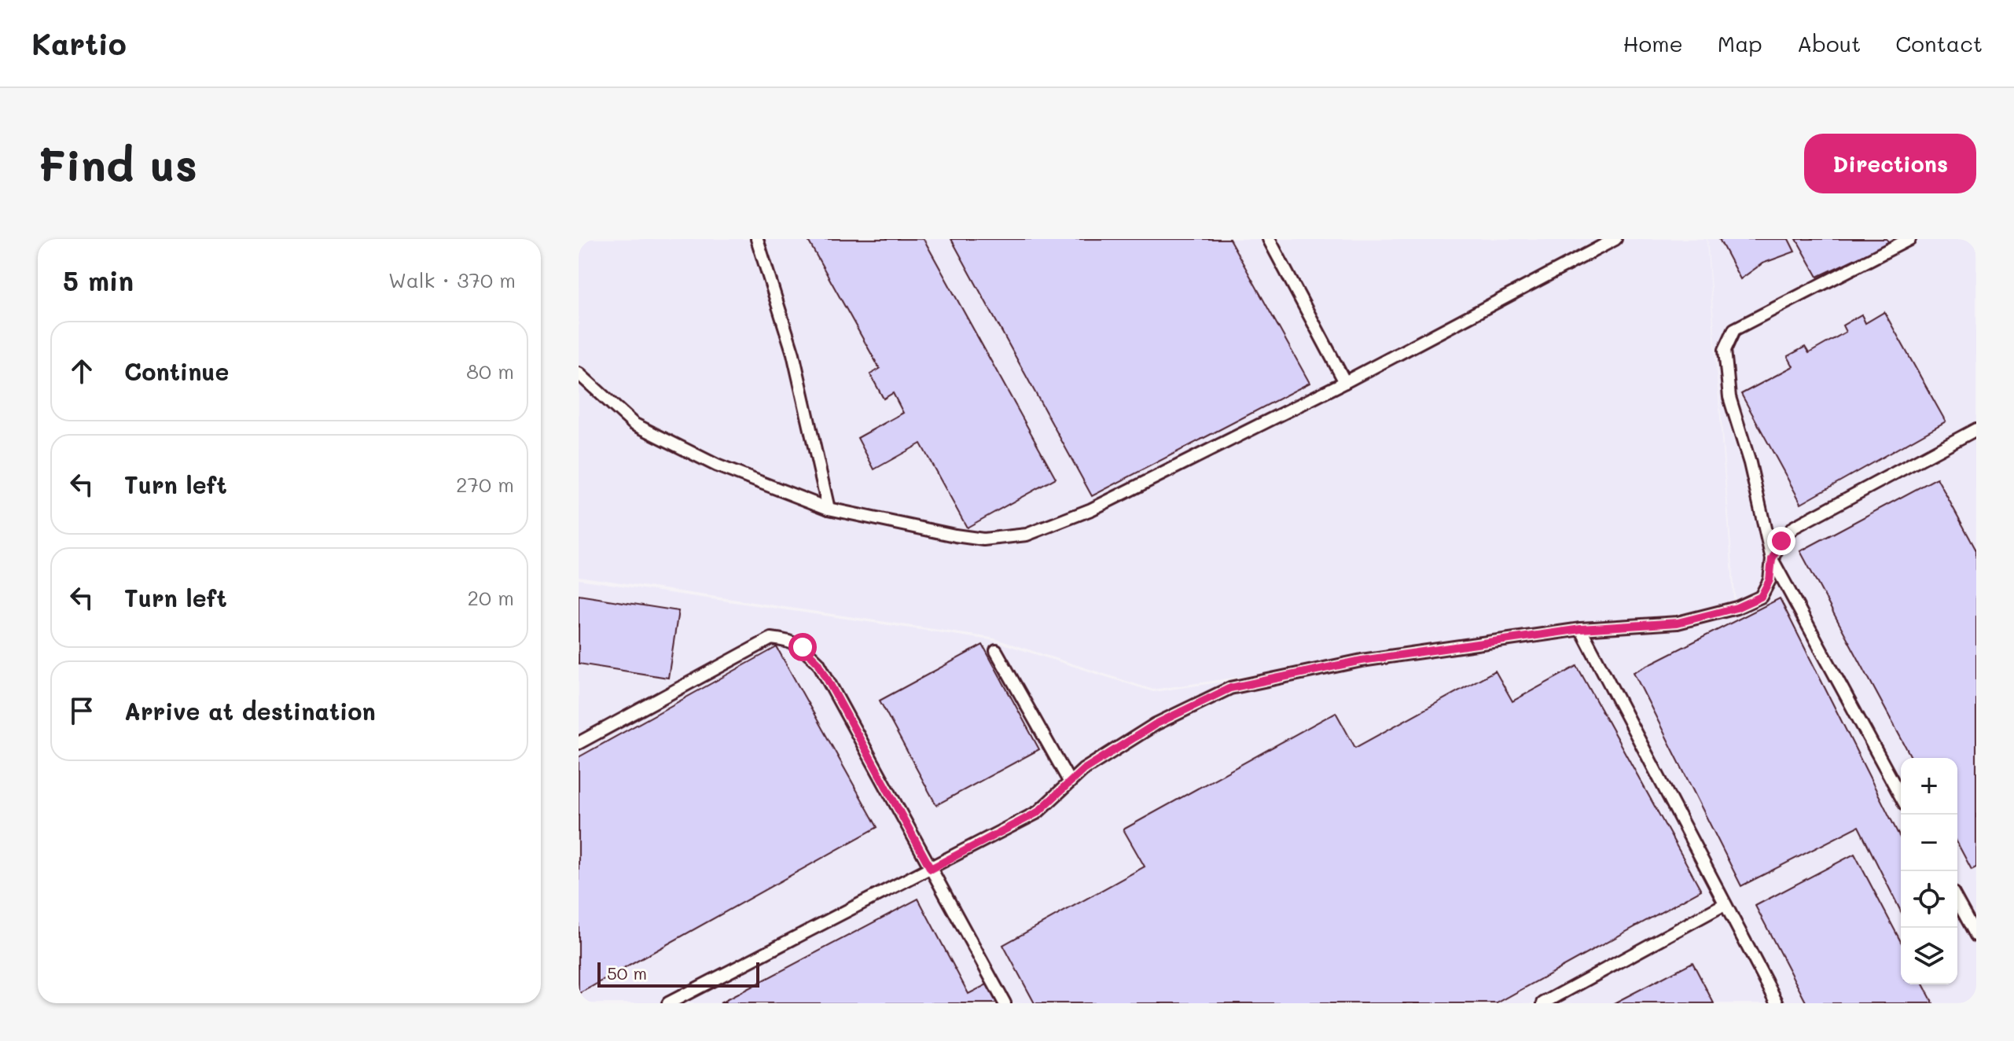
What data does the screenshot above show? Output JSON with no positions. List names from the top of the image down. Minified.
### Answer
{"scale_bar":"50 m","page":{"header":"Kartio","nav":["Home","Map","About","Contact"],"buttons":"Directions","title":"Find us","heading":["5 min","Walk · 370 m"],"list":[["Continue","80 m"],["Turn left","270 m"],["Turn left","20 m"],"Arrive at destination"],"map_buttons":["+","−"],"scale":"50 m"}}
